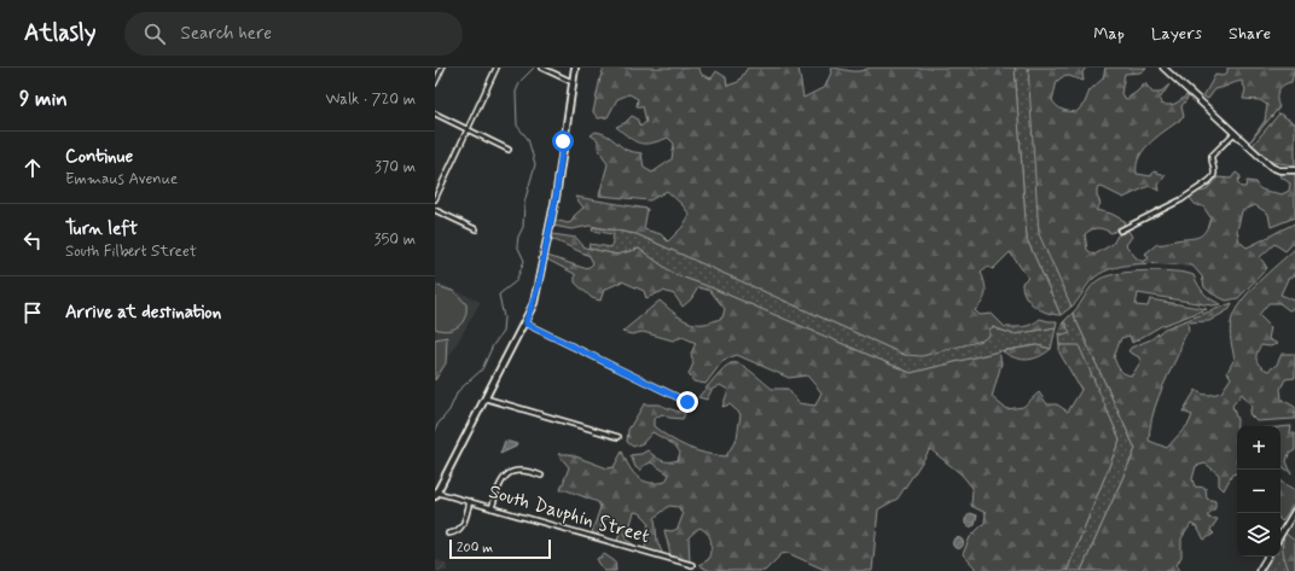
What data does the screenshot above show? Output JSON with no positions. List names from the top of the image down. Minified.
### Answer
{"streets":{"street":["South Dauphin Street"]},"scale_bar":"200 m","page":{"header":"Atlasly","search":"Search here","nav":["Map","Layers","Share"],"heading":["9 min","Walk · 720 m"],"list":[["Continue","Emmaus Avenue","370 m"],["Turn left","South Filbert Street","350 m"],"Arrive at destination"],"map_buttons":["+","−"],"scale":"200 m"}}
